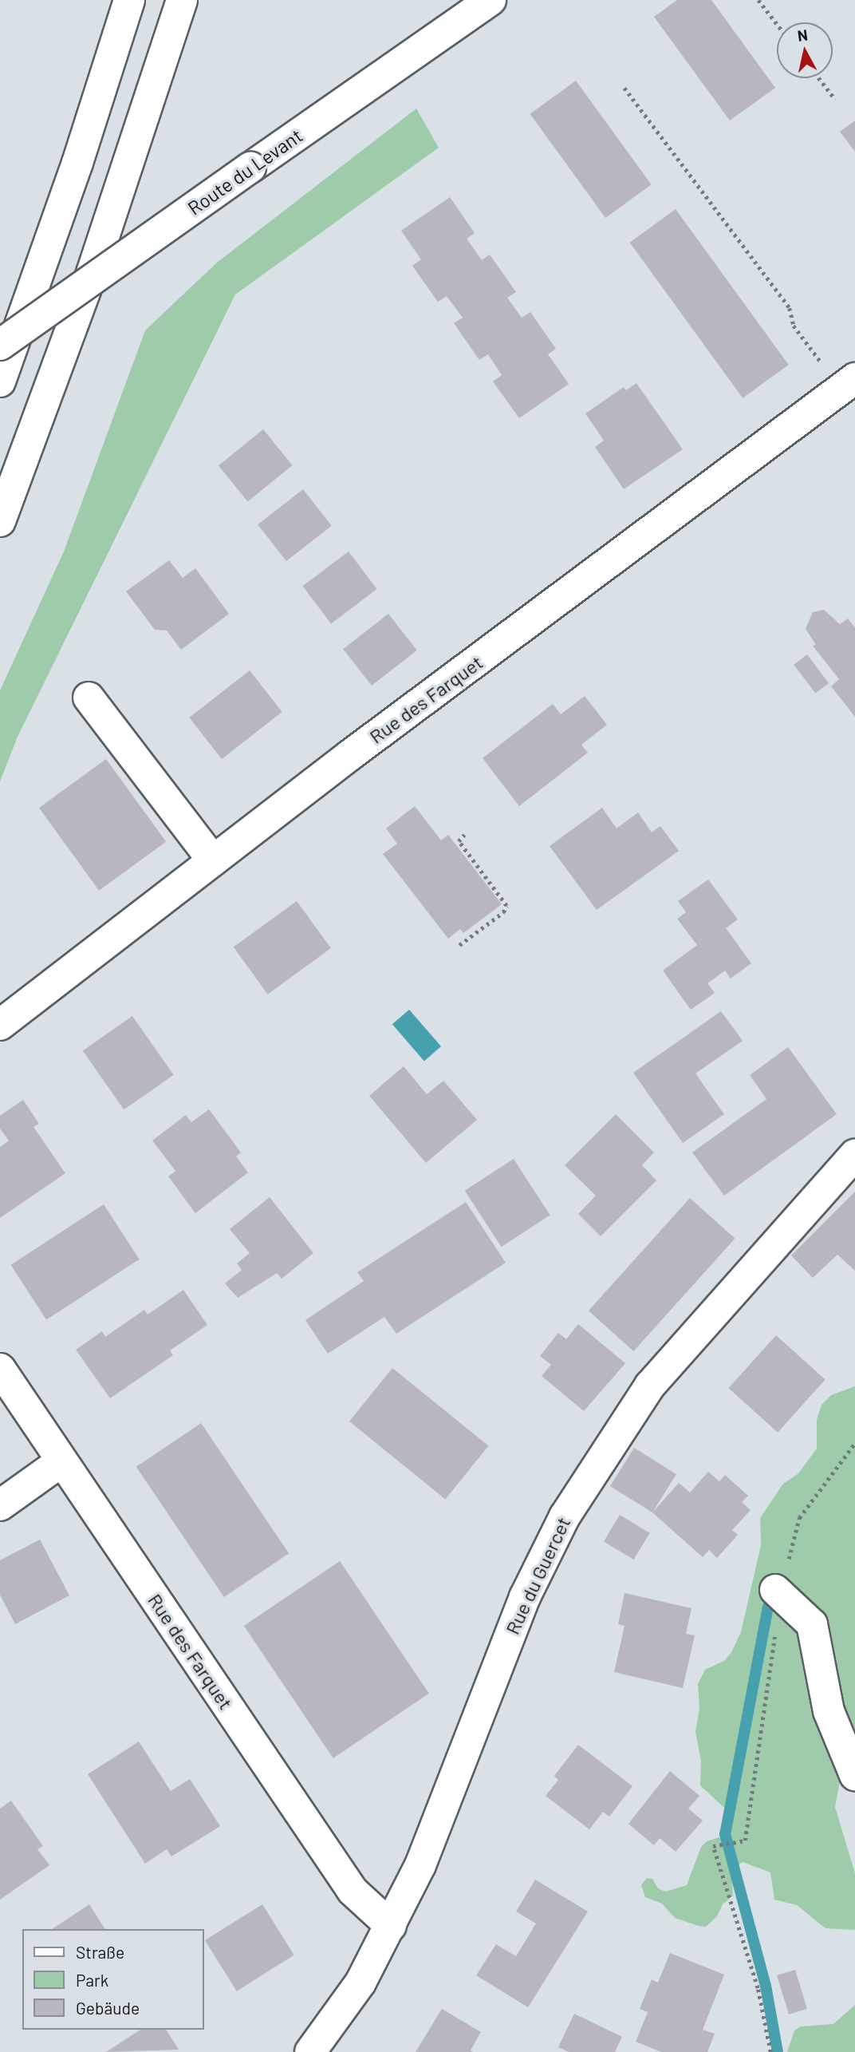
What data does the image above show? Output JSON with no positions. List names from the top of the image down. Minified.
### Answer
{"streets":{"main road":["Route du Levant","Rue des Farquet","Rue du Guercet"]},"crossings":[["Rue des Farquet","Rue du Guercet"]],"legend":["Straße","Park","Gebäude"],"north":"top"}
